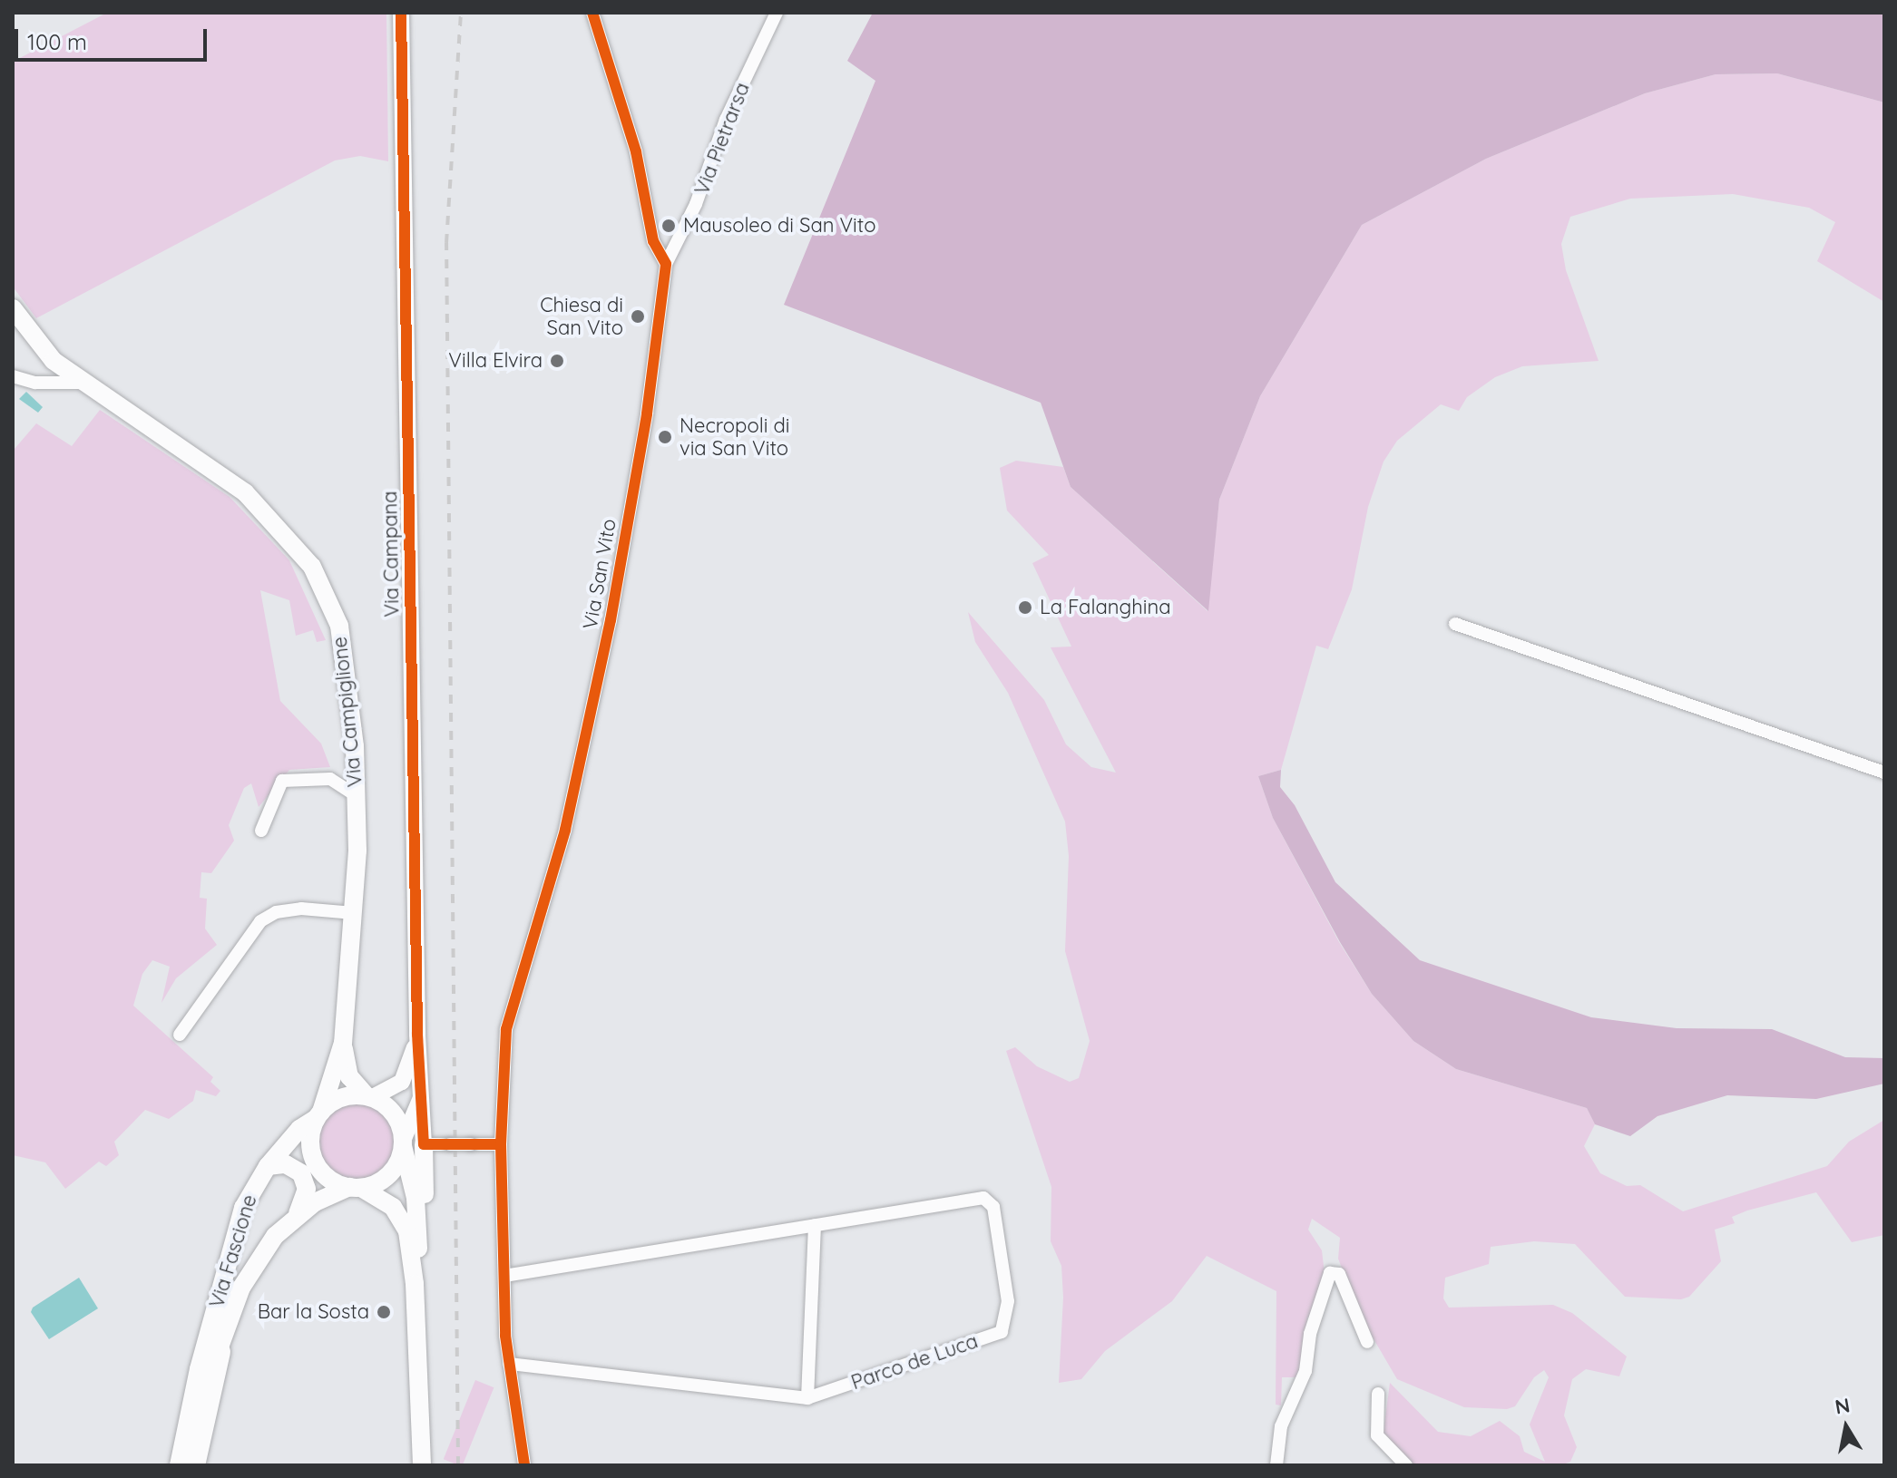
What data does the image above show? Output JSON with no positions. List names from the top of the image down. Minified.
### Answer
{"streets":{"main road":["Via Campiglione","Via Fascione"],"street":["Via Pietrarsa","Via Campana","Via San Vito","Parco de Luca"]},"crossings":[["Via Pietrarsa","Via San Vito"],["Via Campana","Via Campiglione"],["Via Campana","Via Fascione"],["Via San Vito","Parco de Luca"],["Via Campiglione","Via Fascione"]],"places":["Mausoleo di San Vito","Chiesa di San Vito","Villa Elvira","Necropoli di via San Vito","La Falanghina","Bar la Sosta"],"scale_bar":"100 m","north":"top"}
